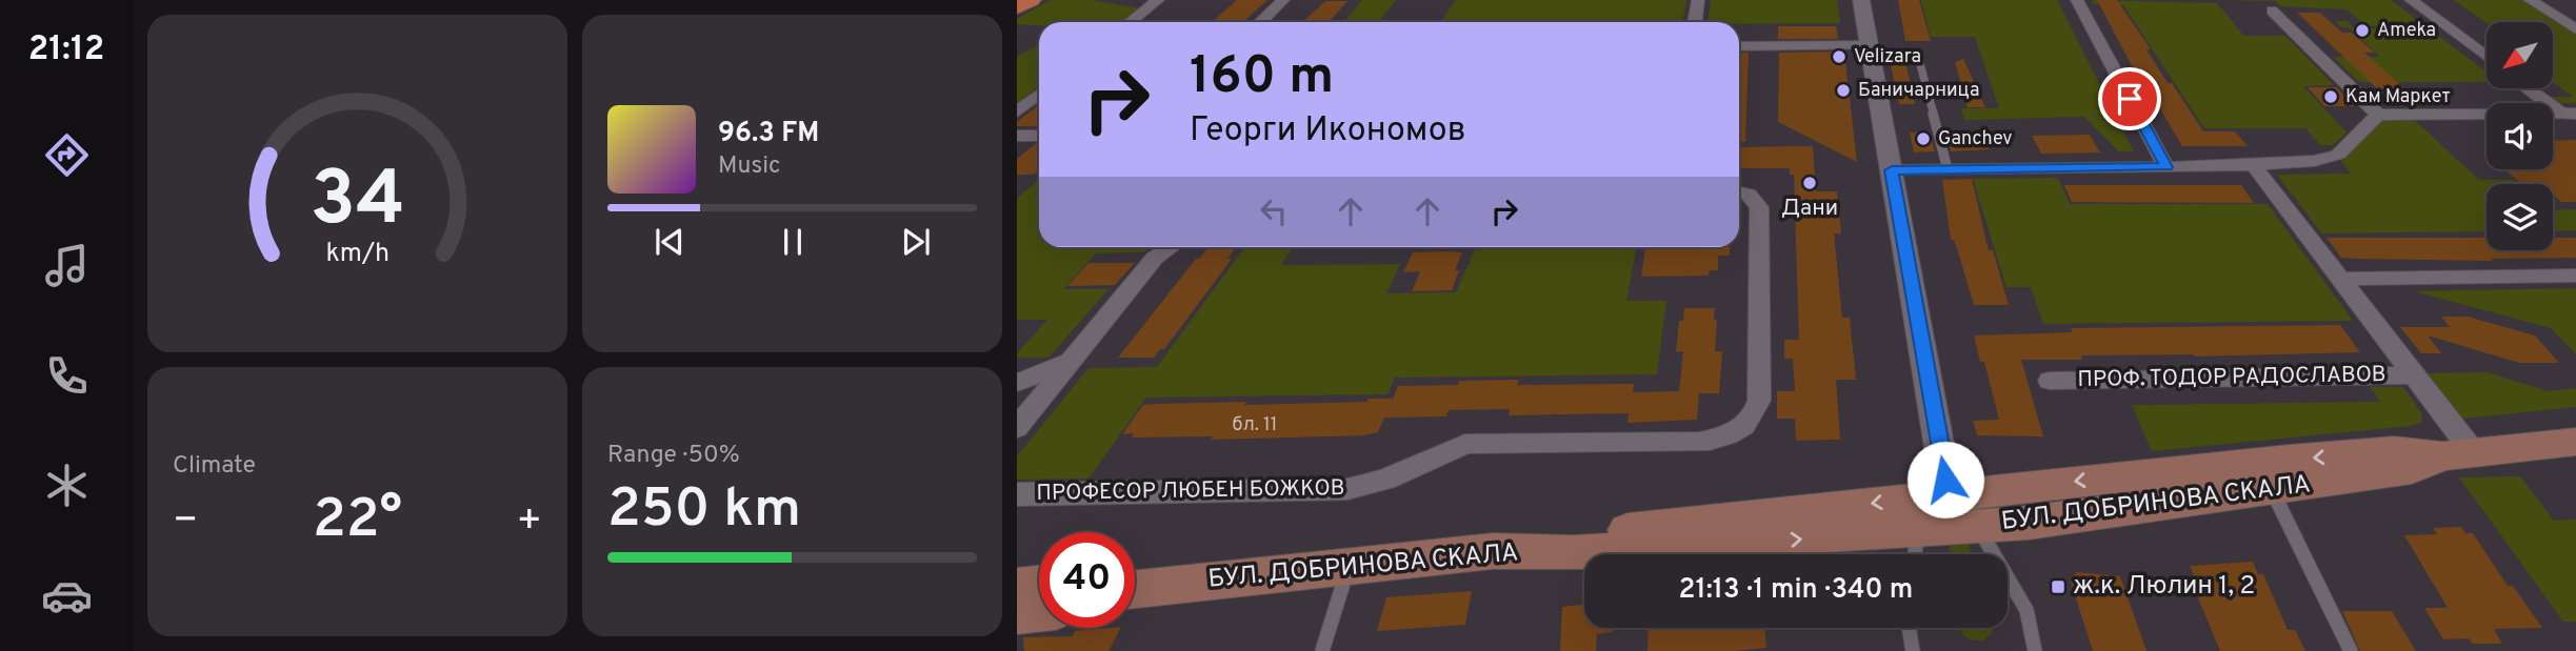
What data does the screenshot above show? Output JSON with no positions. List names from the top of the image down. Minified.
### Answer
{"streets":{"main road":["БУЛ. ДОБРИНОВА СКАЛА"],"street":["ПРОФ. ТОДОР РАДОСЛАВОВ","ПРОФЕСОР ЛЮБЕН БОЖКОВ"]},"places":{"other":["Ameka","Velizara","Баничарница","Кам Маркет","Ganchev","Дани"],"transit":["ж.к. Люлин 1, 2"]},"house_numbers":["бл. 11"],"north":"bottom left","page":{"tabs":"21:12","turn":["160 m","Георги Икономов"],"song":["96.3 FM","Music"],"tile":["Climate",["Range · 50%","250 km"]],"heat":["−","22°","+"],"limit":"40","trip":"21:13 · 1 min · 340 m","gauge":["34","km/h"]}}
